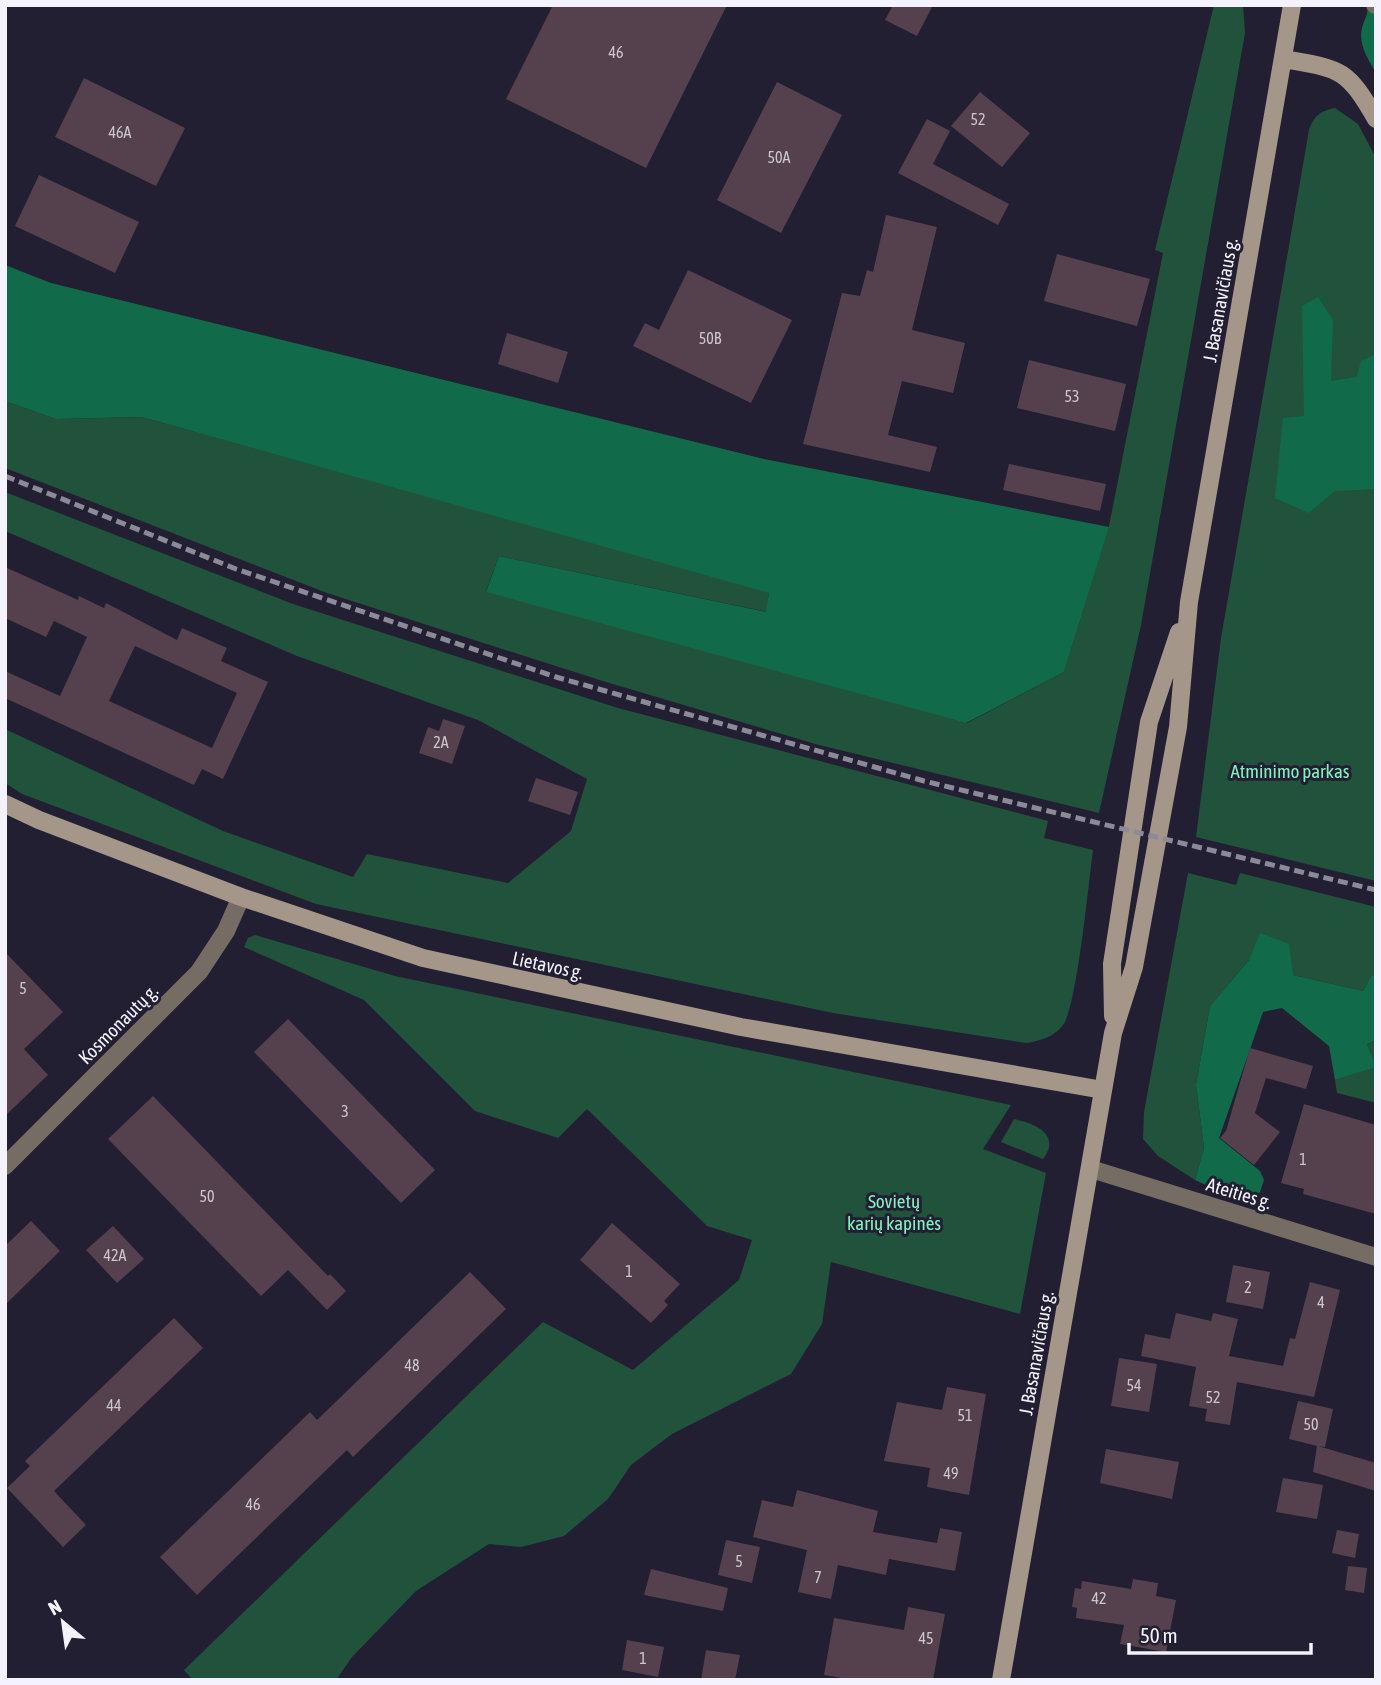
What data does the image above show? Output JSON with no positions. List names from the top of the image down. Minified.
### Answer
{"streets":{"main road":["J. Basanavičiaus g.","Lietavos g."],"street":["Kosmonautų g.","Ateities g."]},"crossings":[["J. Basanavičiaus g.","Lietavos g."],["J. Basanavičiaus g.","Ateities g."],["Lietavos g.","Kosmonautų g."]],"parks":["Atminimo parkas","Sovietų karių kapinės"],"house_numbers":["46","52","46A","50A","50B","53","2A","5","3","1","50","42A","1","2","4","48","54","52","44","51","50","49","46","5","7","42","45","1"],"scale_bar":"50 m","north":"top left"}
